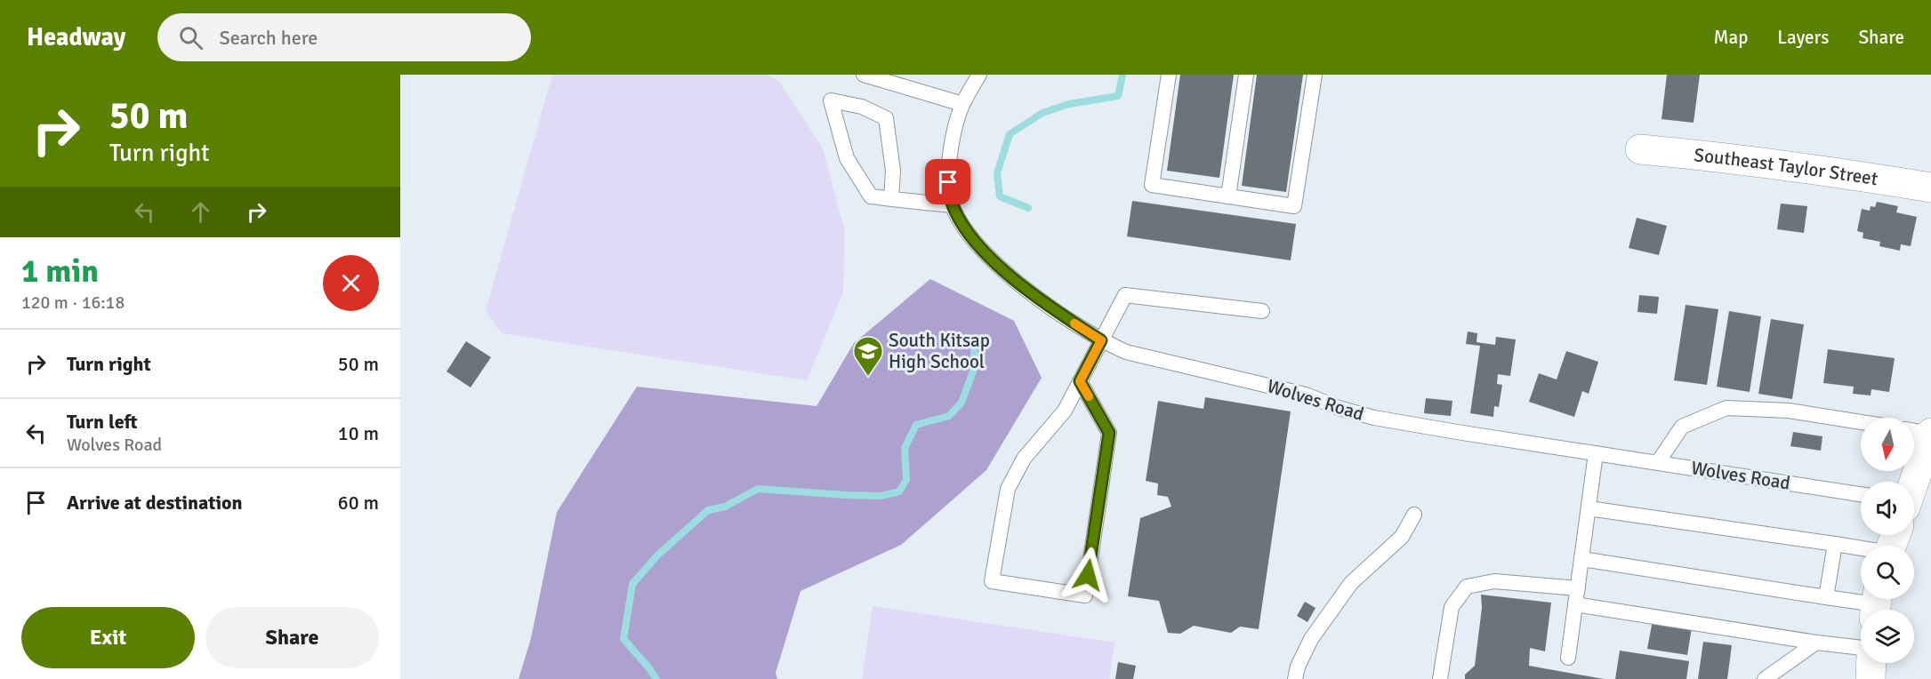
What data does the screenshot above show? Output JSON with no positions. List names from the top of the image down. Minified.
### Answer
{"streets":{"street":["Southeast Taylor Street"],"lane":["Wolves Road"]},"places":{"school or university":["South Kitsap High School"]},"north":"bottom","page":{"header":"Headway","search":"Search here","nav":["Map","Layers","Share"],"turn":["50 m","Turn right"],"heading":["1 min","120 m · 16:18"],"list":[{"name":"Turn right","value":"50 m"},{"name":"Turn left","note":"Wolves Road","value":"10 m"},{"name":"Arrive at destination","value":"60 m"}],"buttons":["Exit","Share"]}}
